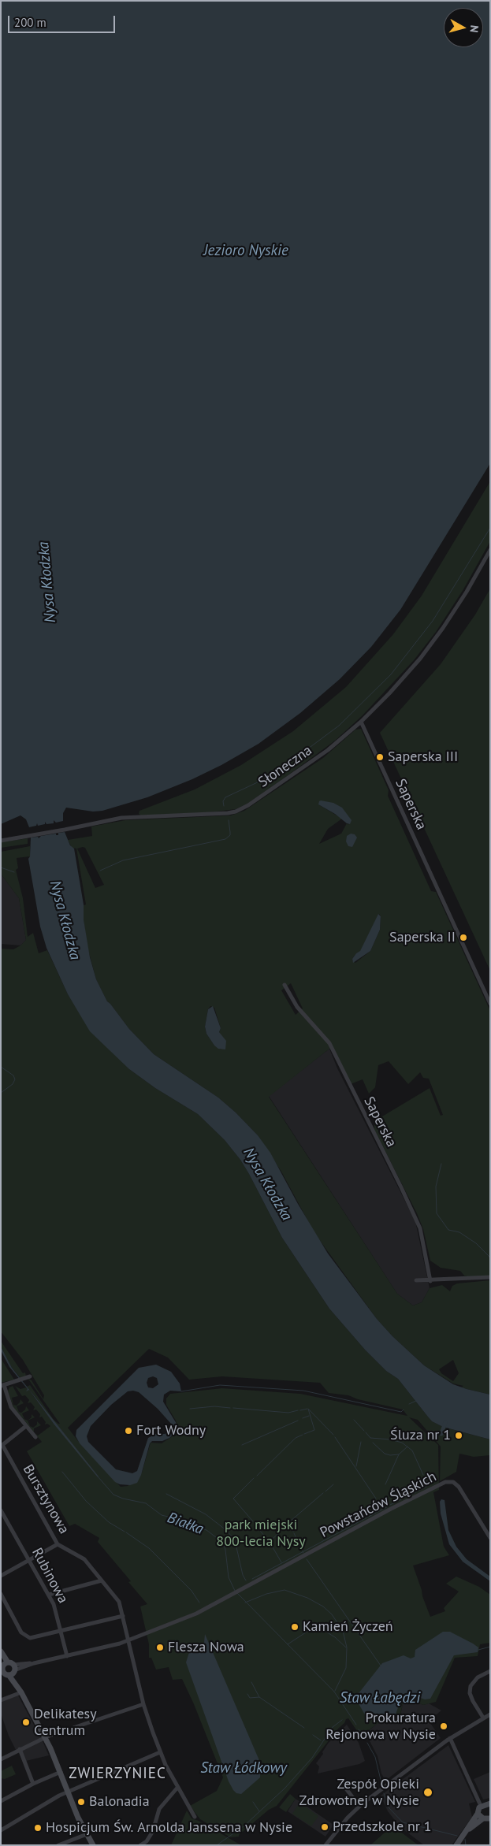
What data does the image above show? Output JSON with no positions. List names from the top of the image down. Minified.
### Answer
{"streets":{"street":["Słoneczna","Saperska","Bursztynowa","Powstańców Śląskich","Rubinowa"]},"crossings":[["Słoneczna","Saperska"],["Bursztynowa","Powstańców Śląskich"],["Powstańców Śląskich","Rubinowa"]],"districts":["ZWIERZYNIEC"],"water":["Jezioro Nyskie","Nysa Kłodzka","Białka","Staw Łabędzi","Staw Łódkowy"],"parks":["park miejski 800-lecia Nysy"],"places":["Saperska III","Saperska II","Fort Wodny","Śluza nr 1","Kamień Życzeń","Flesza Nowa","Delikatesy Centrum","Prokuratura Rejonowa w Nysie","Zespół Opieki Zdrowotnej w Nysie","Balonadia","Przedszkole nr 1","Hospicjum Św. Arnolda Janssena w Nysie"],"scale_bar":"200 m","north":"right"}
